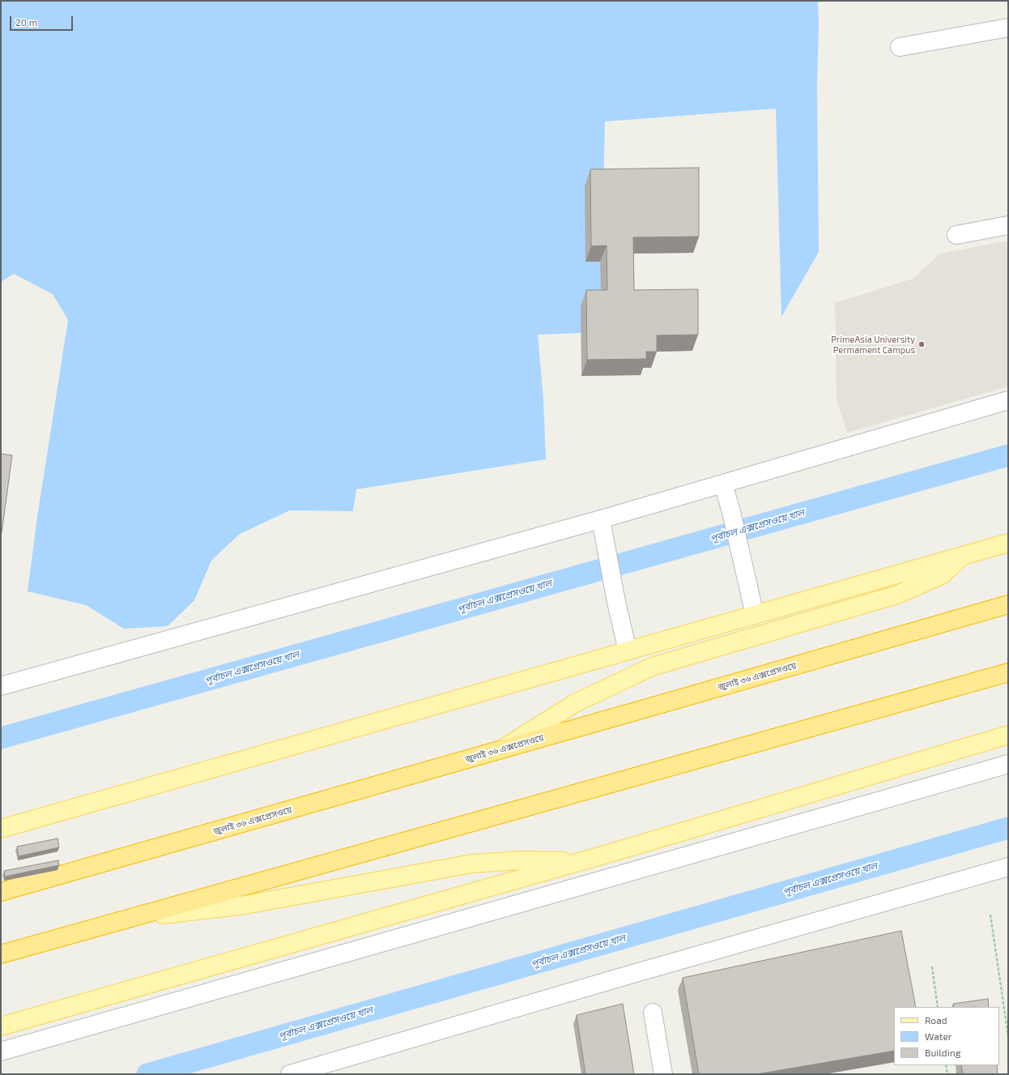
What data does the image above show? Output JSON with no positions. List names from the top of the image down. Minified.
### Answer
{"streets":{"highway":["জুলাই ৩৬ এক্সপ্রেসওয়ে"]},"water":["পূর্বাচল এক্সপ্রেসওয়ে খাল"],"places":["PrimeAsia University Permament Campus"],"legend":["Road","Water","Building"],"scale_bar":"20 m"}
